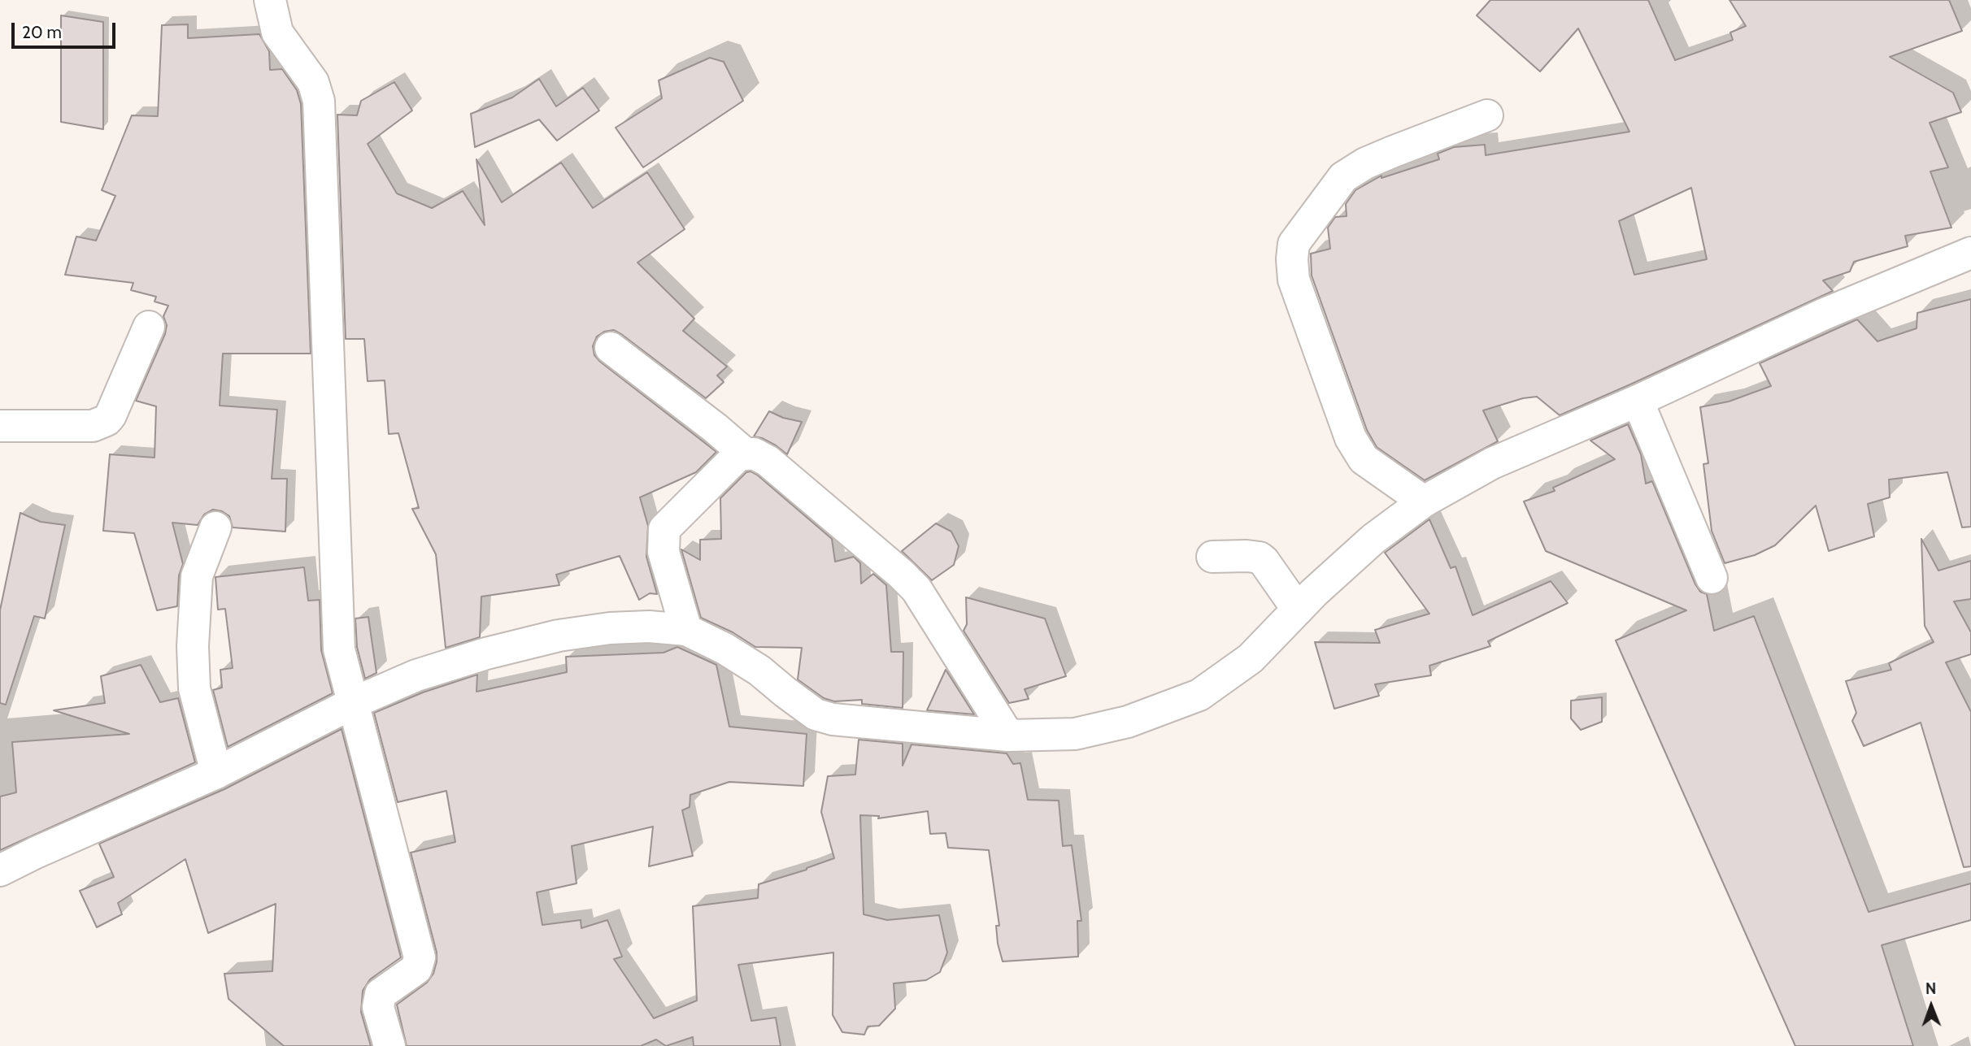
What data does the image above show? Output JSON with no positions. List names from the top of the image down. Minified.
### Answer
{"scale_bar":"20 m","north":"top"}
